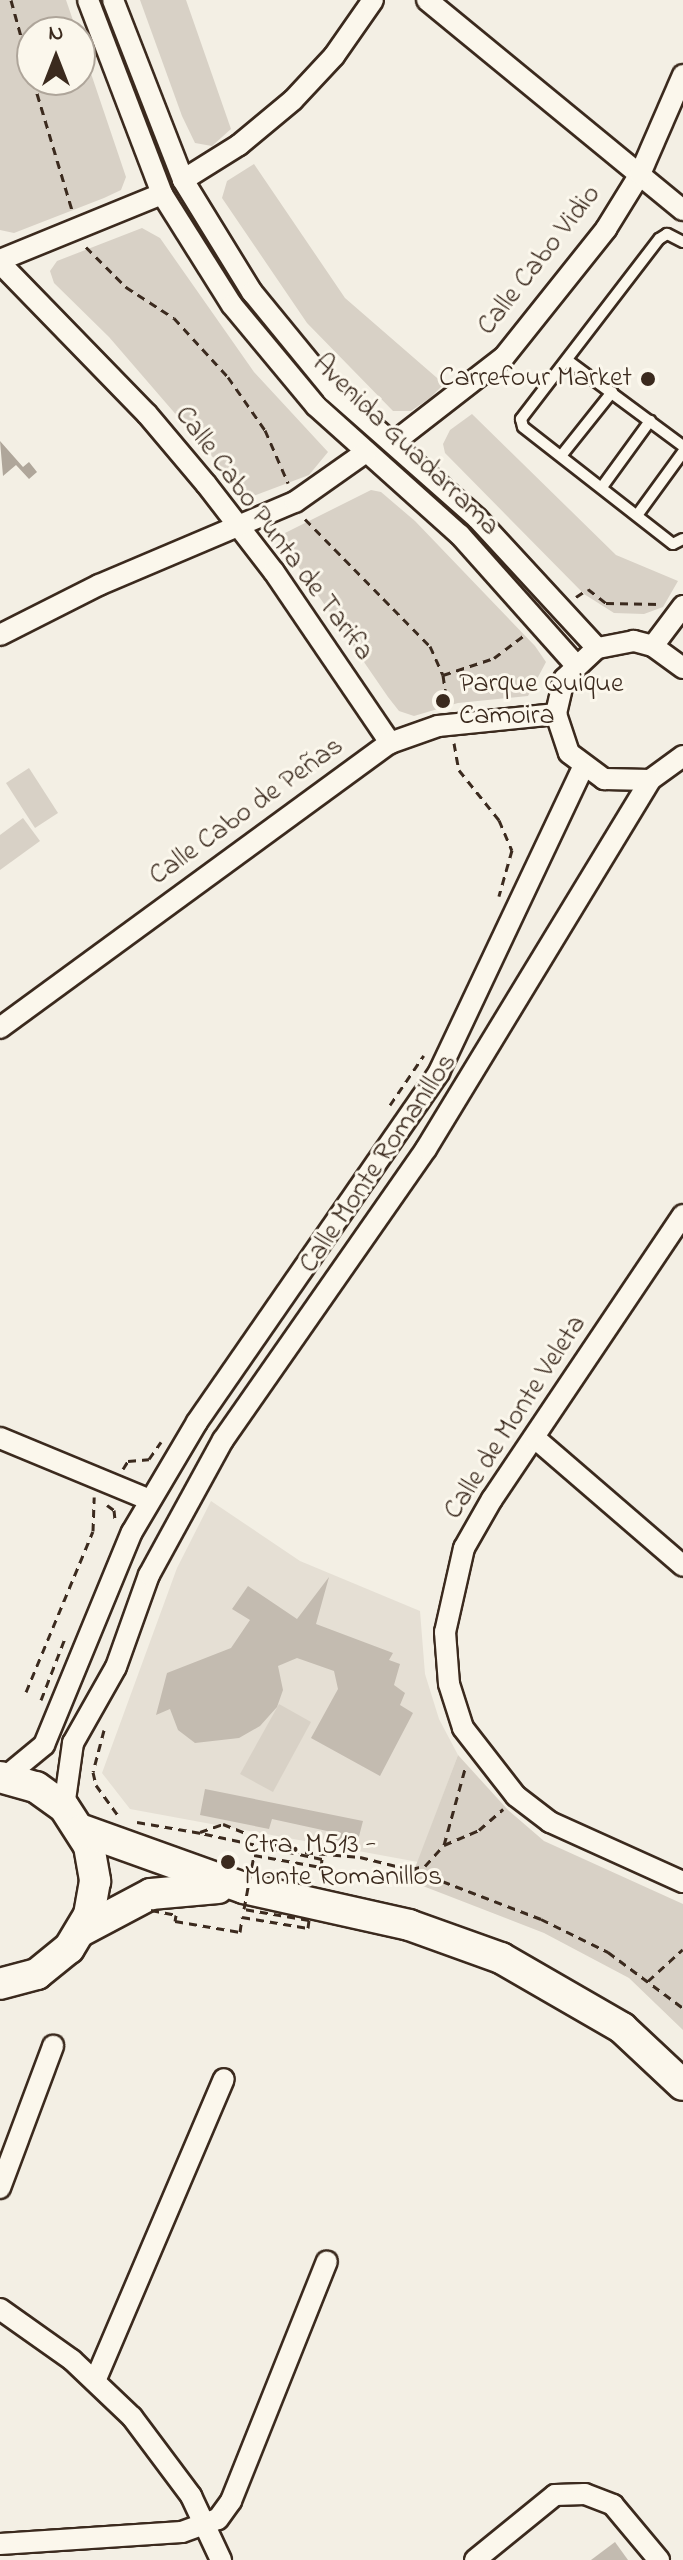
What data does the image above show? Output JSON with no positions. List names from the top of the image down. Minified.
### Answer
{"streets":{"street":["Calle Cabo Vidio","Avenida Guadarrama","Calle Cabo Punta de Tarifa","Calle Cabo de Peñas","Calle Monte Romanillos","Calle de Monte Veleta"]},"crossings":[["Calle Cabo Vidio","Avenida Guadarrama"],["Calle Cabo Punta de Tarifa","Calle Cabo de Peñas"]],"places":["Carrefour Market","Parque Quique Camoira","Ctra. M513 - Monte Romanillos"],"north":"top"}
